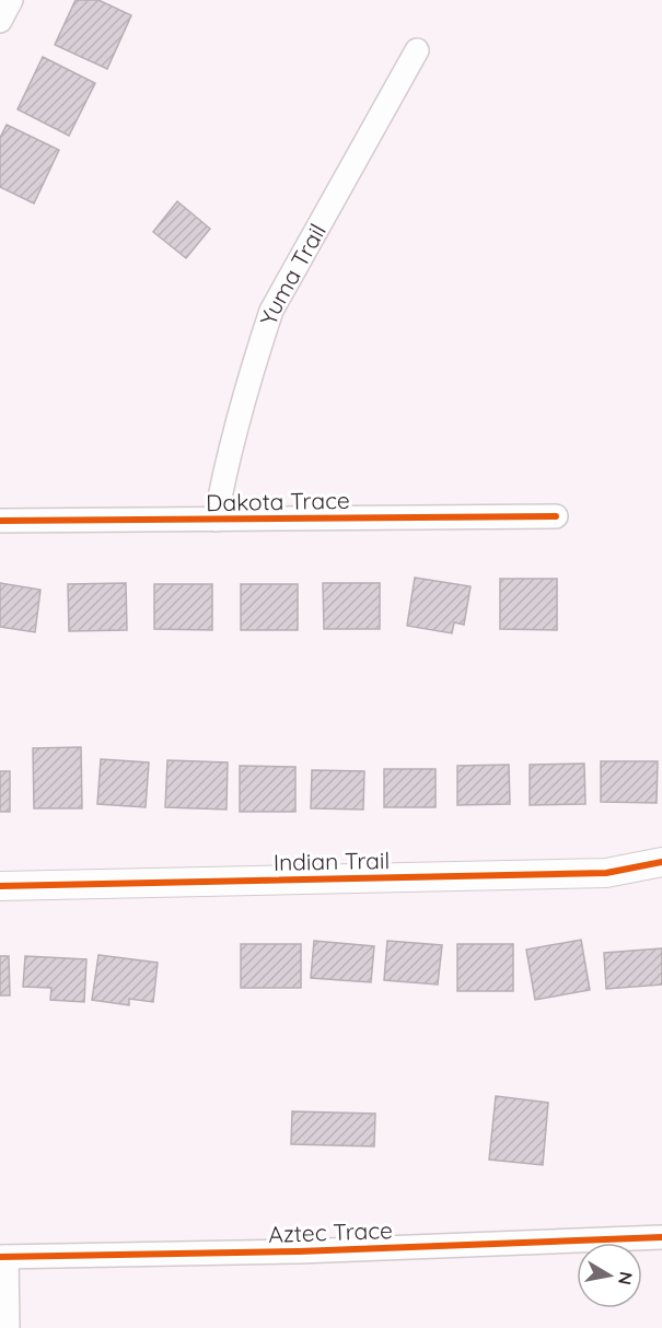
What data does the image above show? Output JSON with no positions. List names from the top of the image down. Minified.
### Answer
{"streets":{"street":["Yuma Trail","Dakota Trace","Indian Trail","Aztec Trace"]},"crossings":[["Yuma Trail","Dakota Trace"]],"north":"right"}
